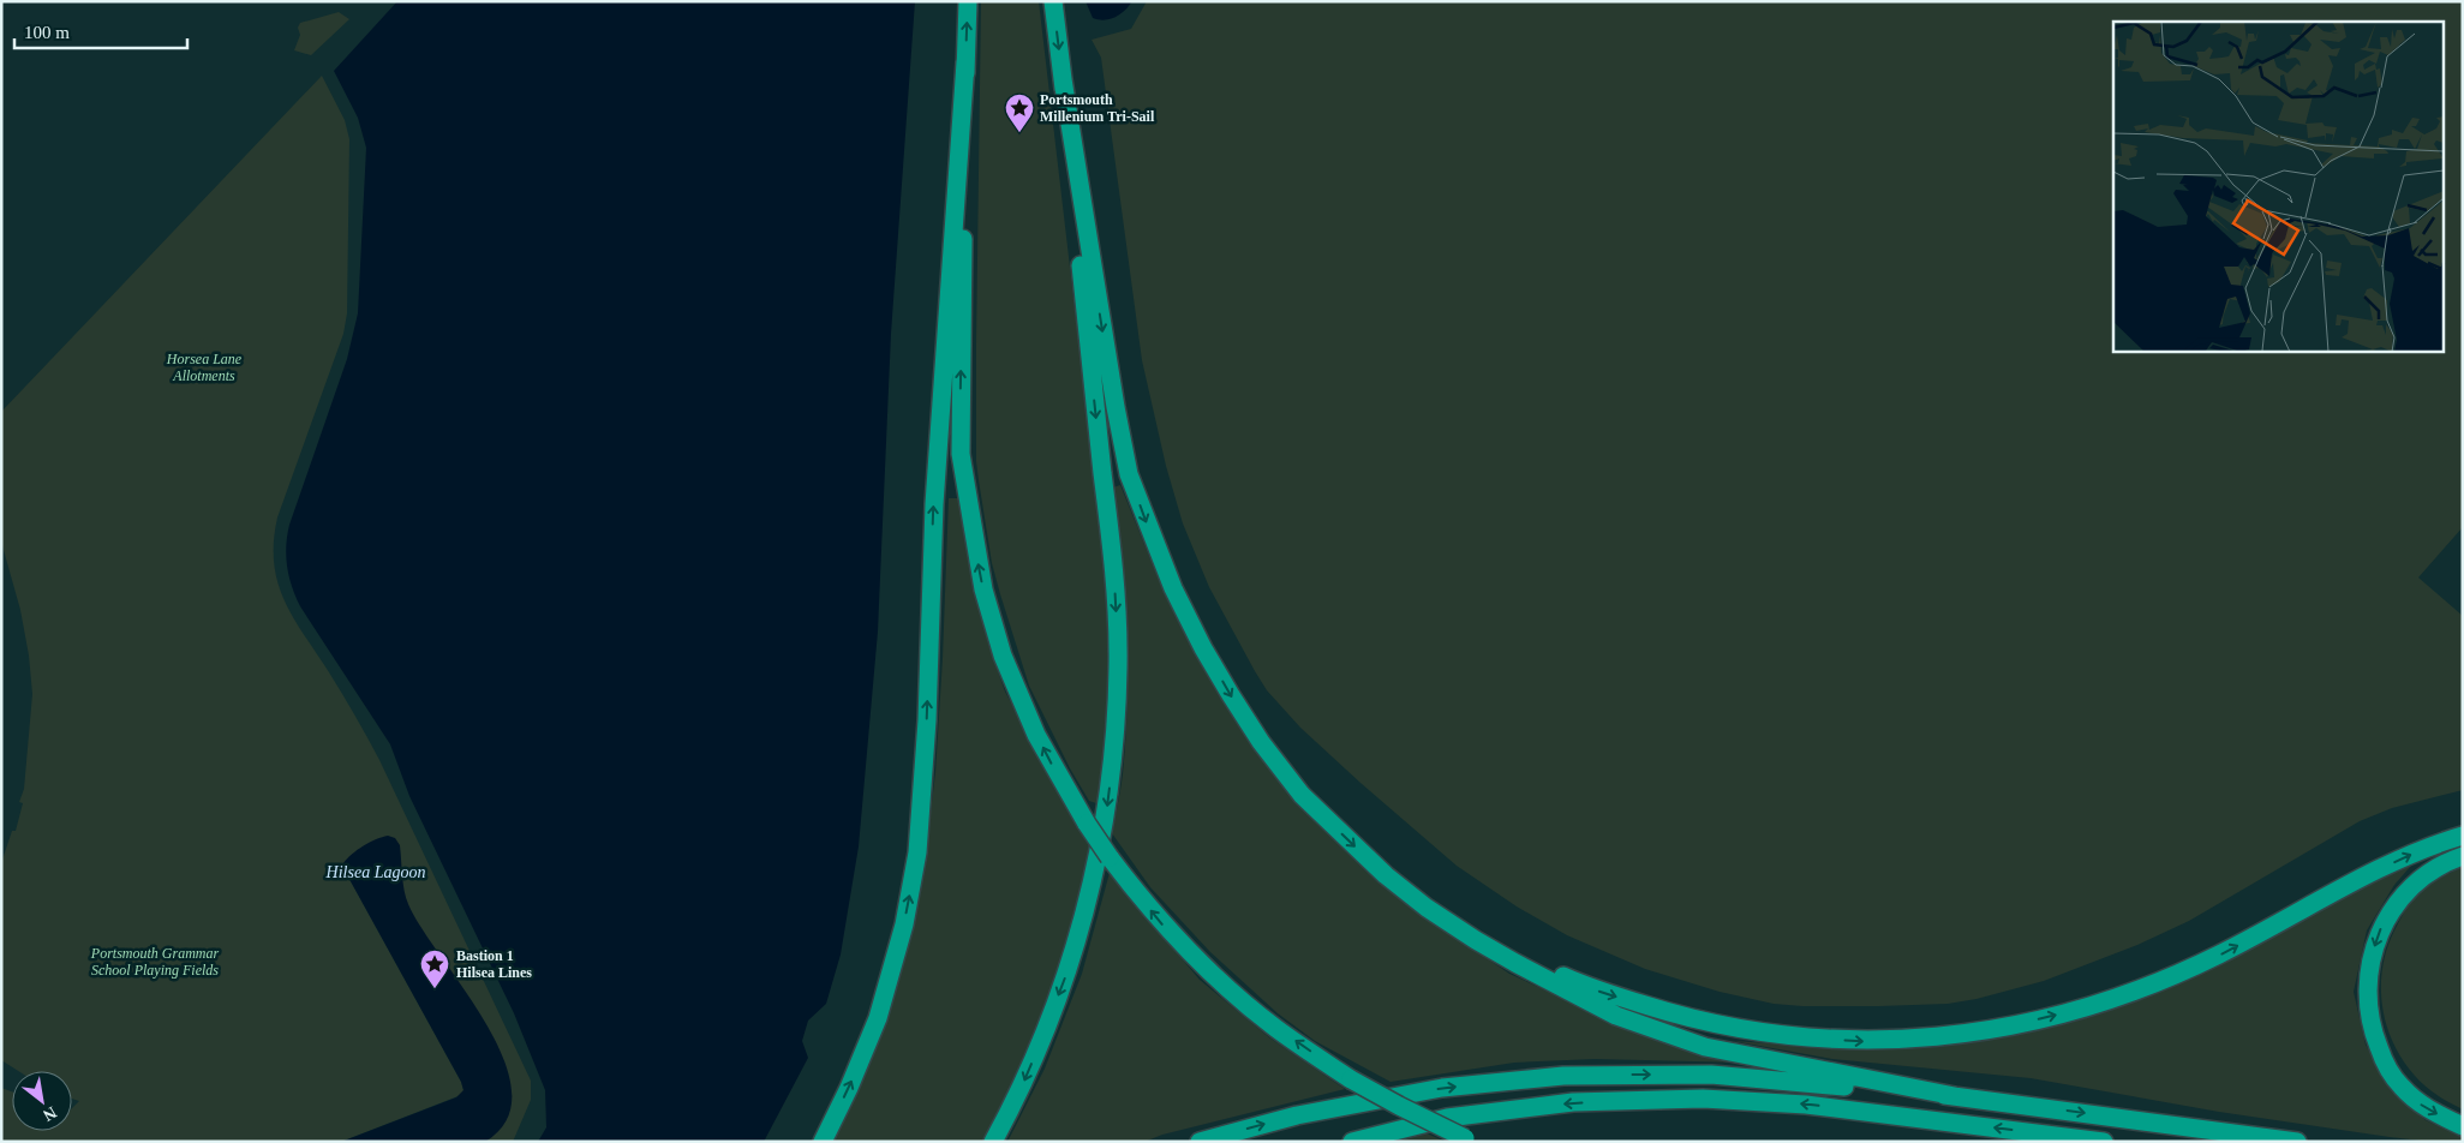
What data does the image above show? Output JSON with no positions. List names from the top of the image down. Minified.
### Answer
{"water":["Hilsea Lagoon"],"parks":["Horsea Lane Allotments","Portsmouth Grammar School Playing Fields"],"places":{"place":["Portsmouth Millenium Tri-Sail","Bastion 1 Hilsea Lines"]},"scale_bar":"100 m","north":"bottom right"}
